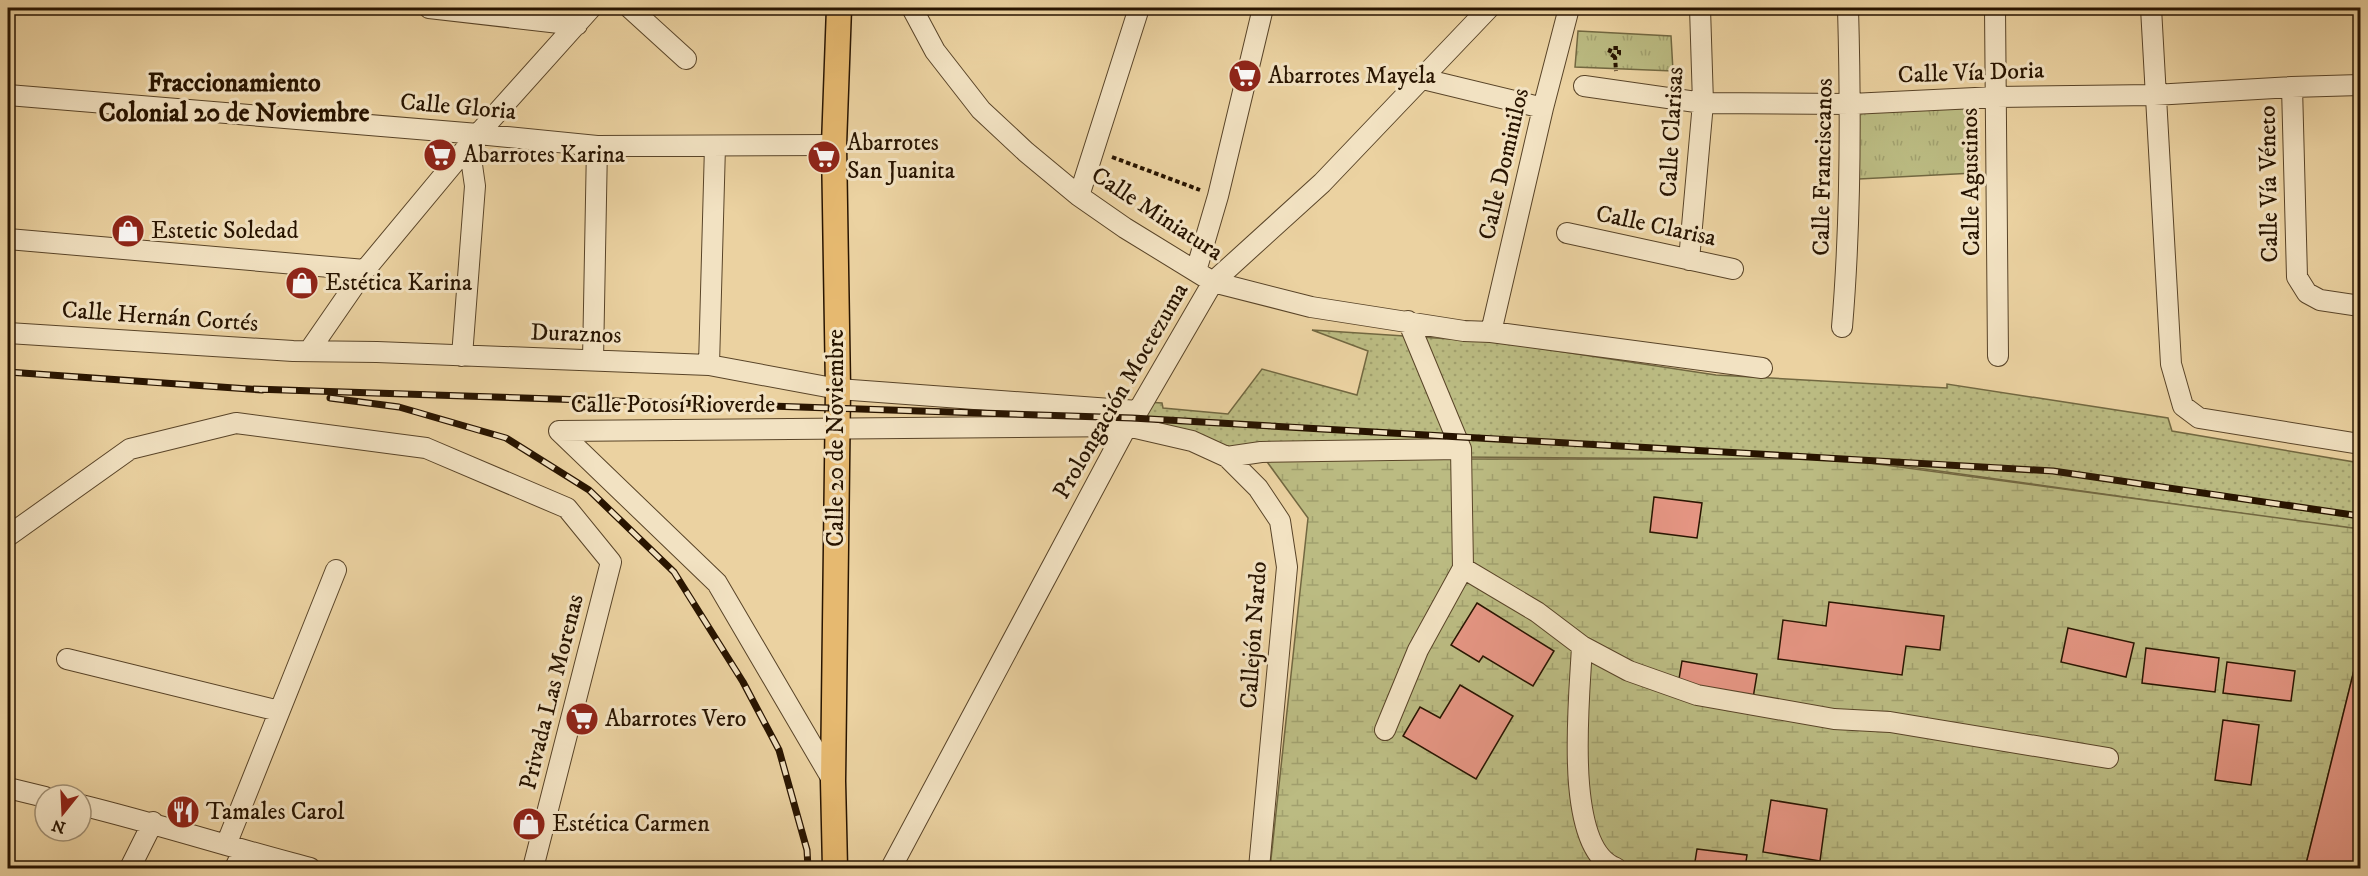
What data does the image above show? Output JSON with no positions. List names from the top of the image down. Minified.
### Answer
{"streets":{"main road":["Calle 20 de Noviembre"],"street":["Calle Vía Doria","Calle Gloria","Calle Clarisas","Calle Dominilos","Calle Franciscanos","Calle Agustinos","Calle Vía Véneto","Calle Miniatura","Calle Clarisa","Calle Hernán Cortés","Duraznos","Prolongación Moctezuma","Calle Potosí Rioverde","Callejón Nardo","Privada Las Morenas"]},"crossings":[["Calle Vía Doria","Calle Clarisas"],["Calle Vía Doria","Calle Franciscanos"],["Calle Vía Doria","Calle Agustinos"],["Calle Vía Doria","Calle Vía Véneto"],["Calle Gloria","Calle 20 de Noviembre"],["Calle Clarisas","Calle Clarisa"],["Calle Dominilos","Calle Miniatura"],["Calle Miniatura","Prolongación Moctezuma"],["Calle Hernán Cortés","Duraznos"],["Duraznos","Calle 20 de Noviembre"],["Prolongación Moctezuma","Calle Potosí Rioverde"],["Prolongación Moctezuma","Callejón Nardo"],["Calle Potosí Rioverde","Calle 20 de Noviembre"],["Calle Potosí Rioverde","Callejón Nardo"]],"districts":["Fraccionamiento Colonial 20 de Noviembre"],"places":{"supermarket":["Abarrotes Mayela","Abarrotes Karina","Abarrotes San Juanita","Abarrotes Vero"],"shop":["Estetic Soledad","Estética Karina","Estética Carmen"],"restaurant":["Tamales Carol"]},"north":"bottom"}
